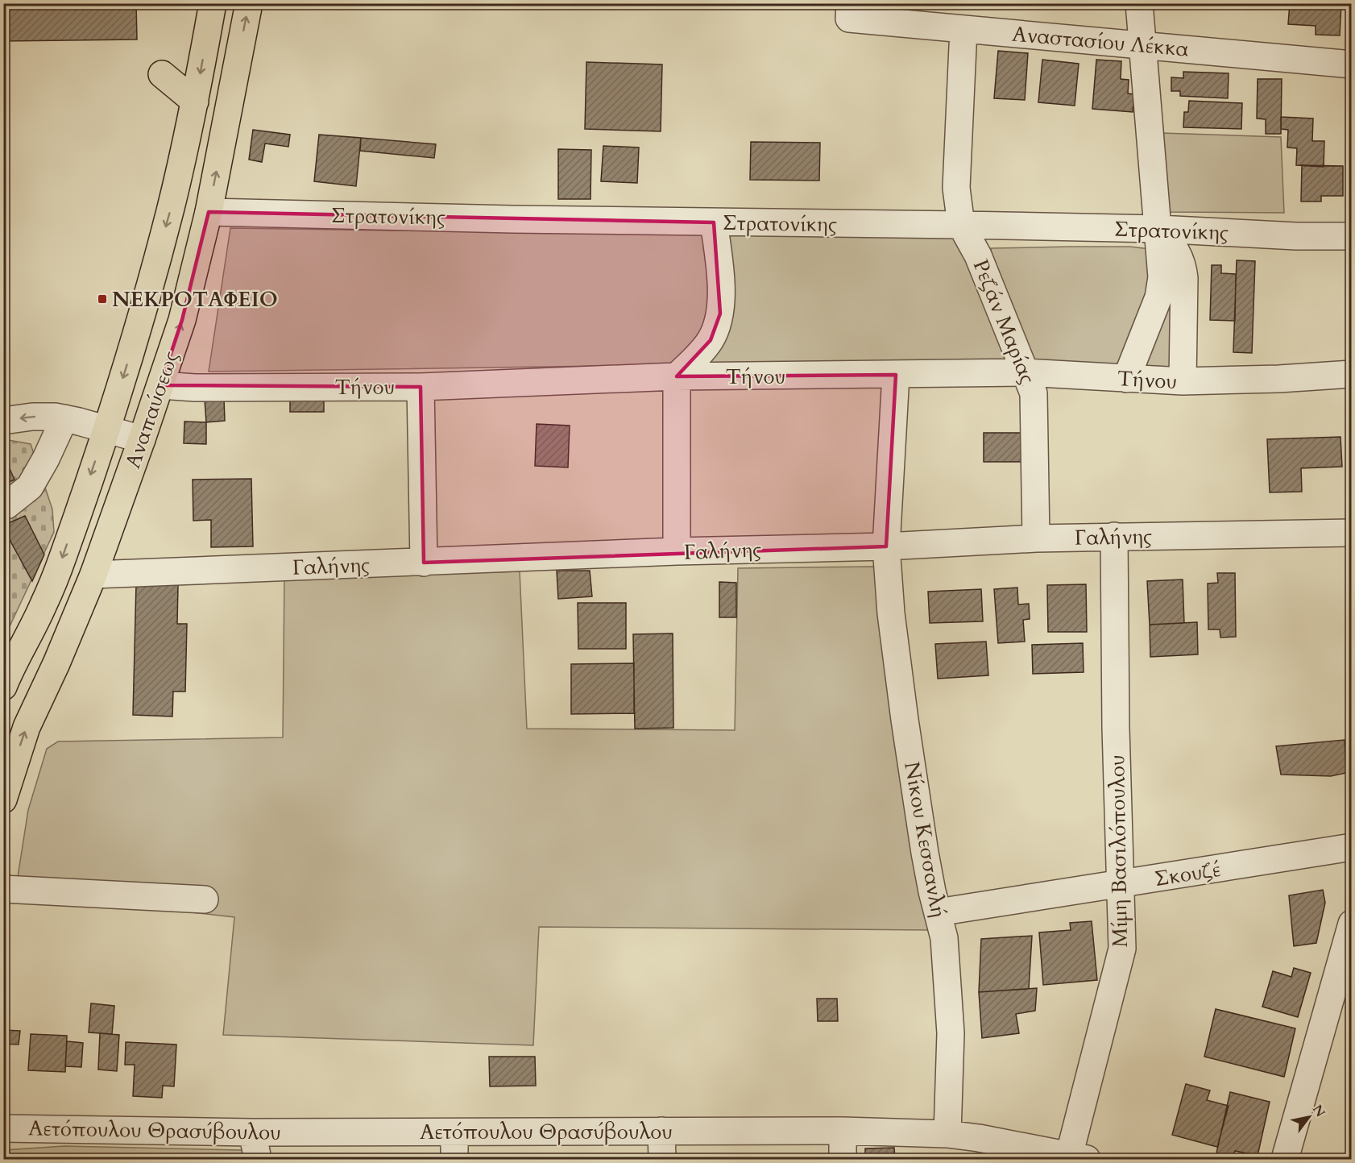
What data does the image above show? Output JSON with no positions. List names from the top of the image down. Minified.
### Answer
{"streets":{"main road":["Αναπαύσεως"],"street":["Αναστασίου Λέκκα","Στρατονίκης","Ρεζάν Μαρίας","Τήνου","Γαλήνης","Νίκου Κεσσανλή","Μίμη Βασιλόπουλου","Σκουζέ","Αετόπουλου Θρασύβουλου"]},"crossings":[["Στρατονίκης","Ρεζάν Μαρίας"],["Στρατονίκης","Αναπαύσεως"],["Ρεζάν Μαρίας","Τήνου"],["Ρεζάν Μαρίας","Γαλήνης"],["Τήνου","Αναπαύσεως"],["Τήνου","Νίκου Κεσσανλή"],["Αναπαύσεως","Γαλήνης"],["Γαλήνης","Νίκου Κεσσανλή"],["Γαλήνης","Μίμη Βασιλόπουλου"],["Νίκου Κεσσανλή","Σκουζέ"],["Νίκου Κεσσανλή","Αετόπουλου Θρασύβουλου"],["Μίμη Βασιλόπουλου","Σκουζέ"],["Μίμη Βασιλόπουλου","Αετόπουλου Θρασύβουλου"]],"places":{"transit":["ΝΕΚΡΟΤΑΦΕΙΟ"]},"north":"top right"}
